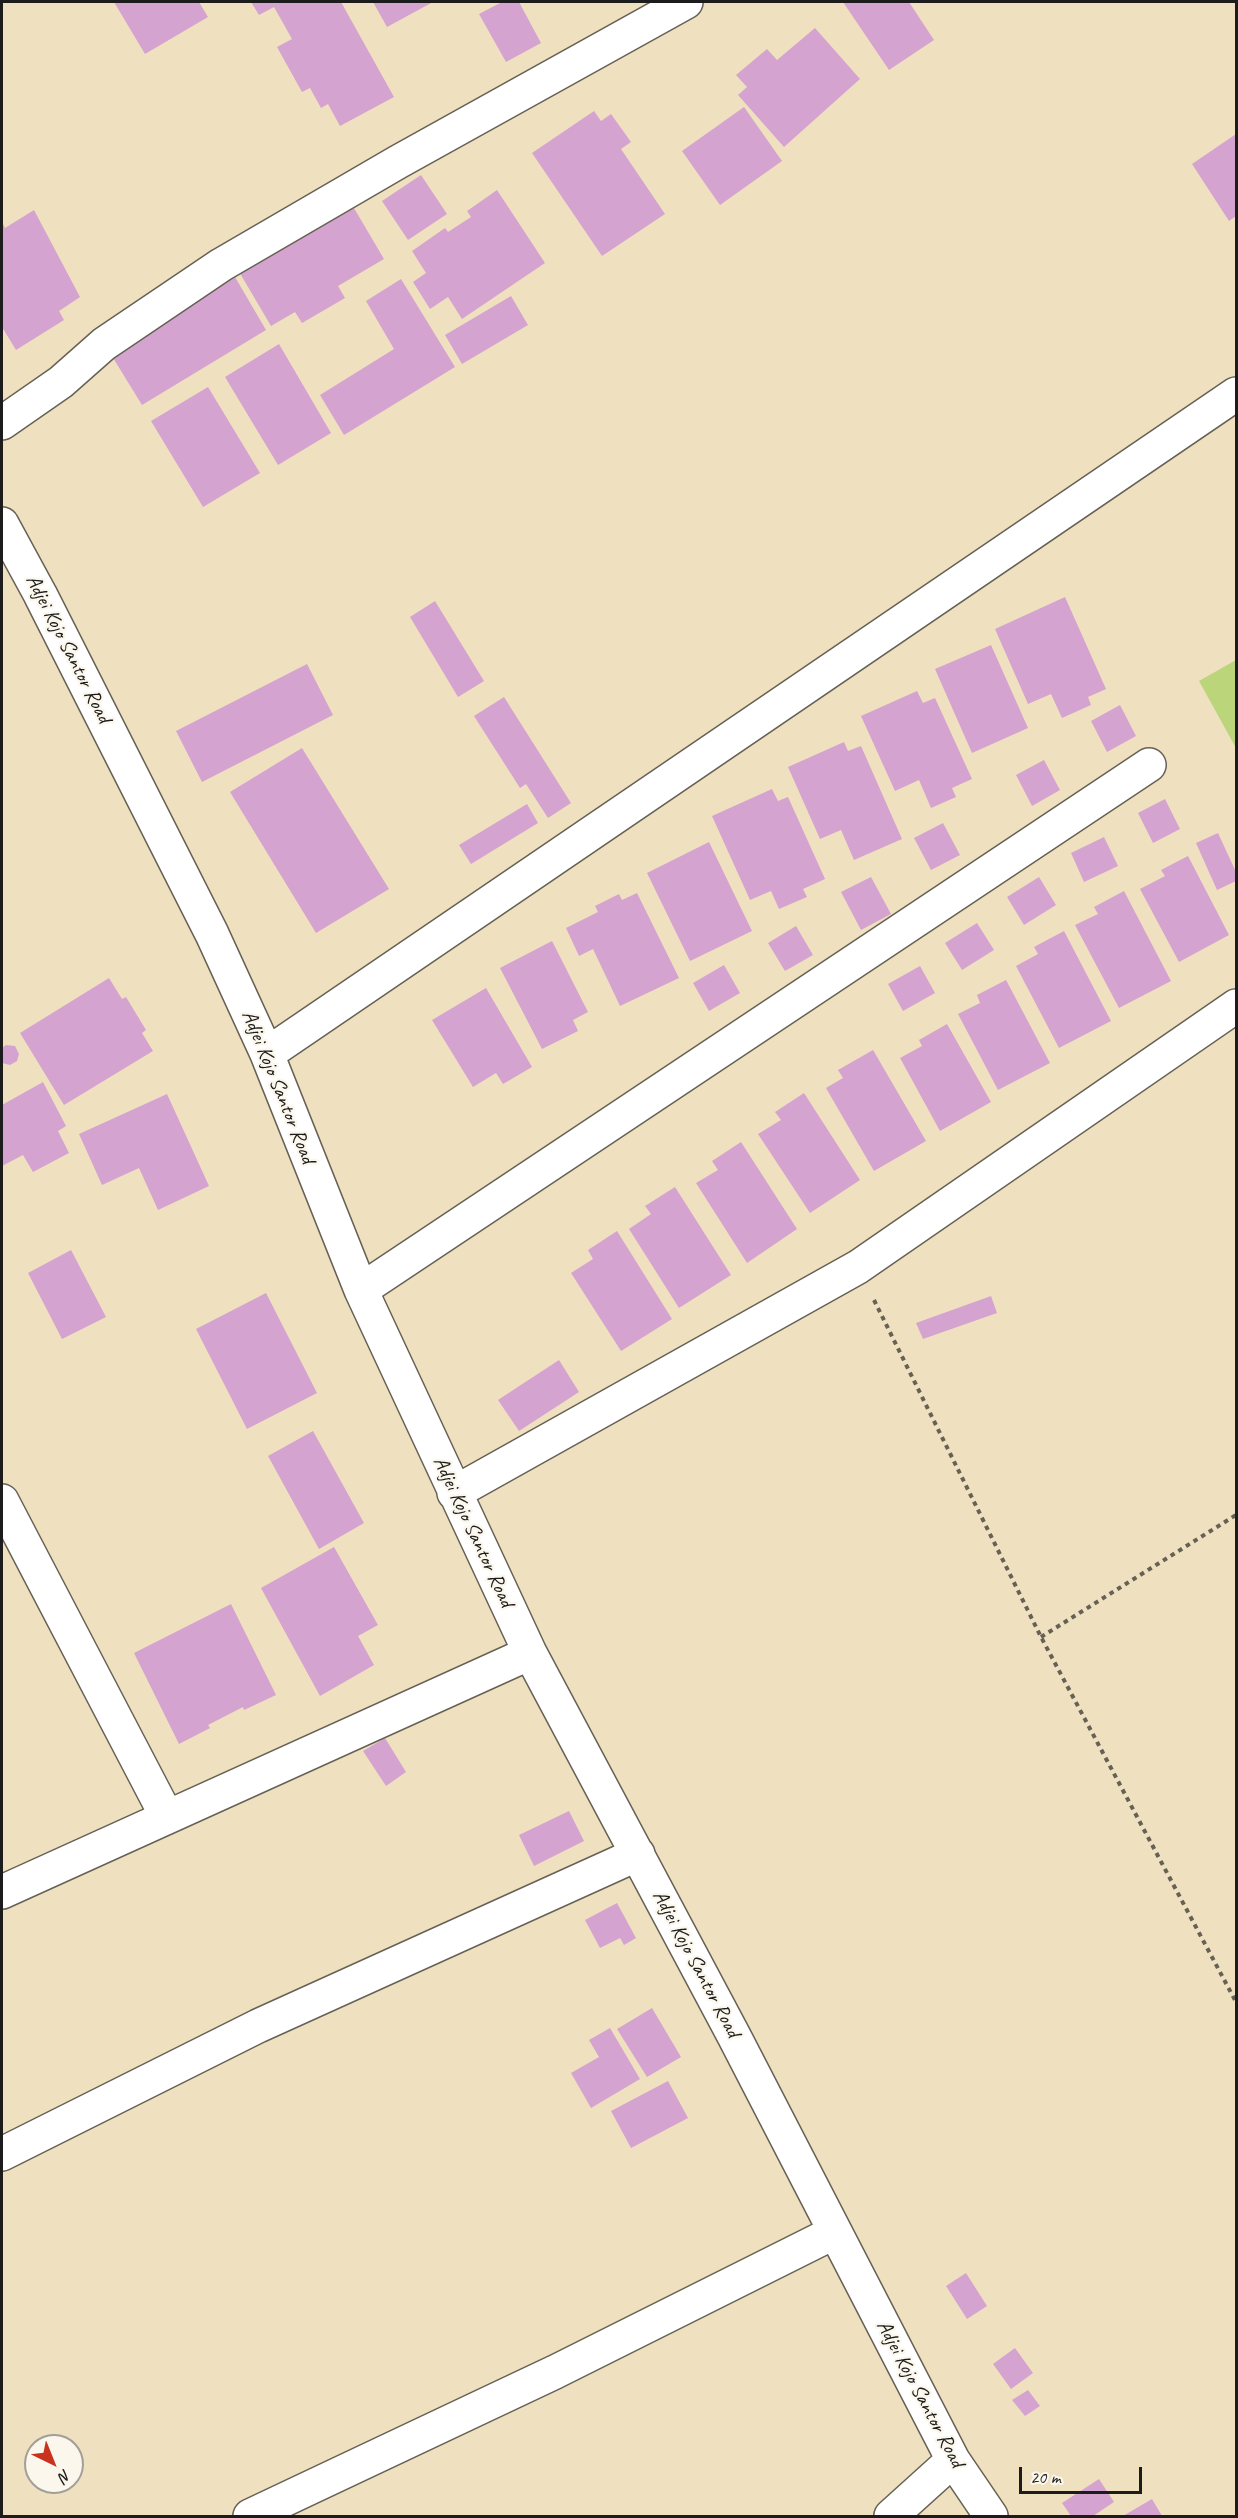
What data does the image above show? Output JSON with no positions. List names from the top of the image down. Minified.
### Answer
{"streets":{"street":["Adjei Kojo Santor Road"]},"scale_bar":"20 m","north":"bottom right"}
